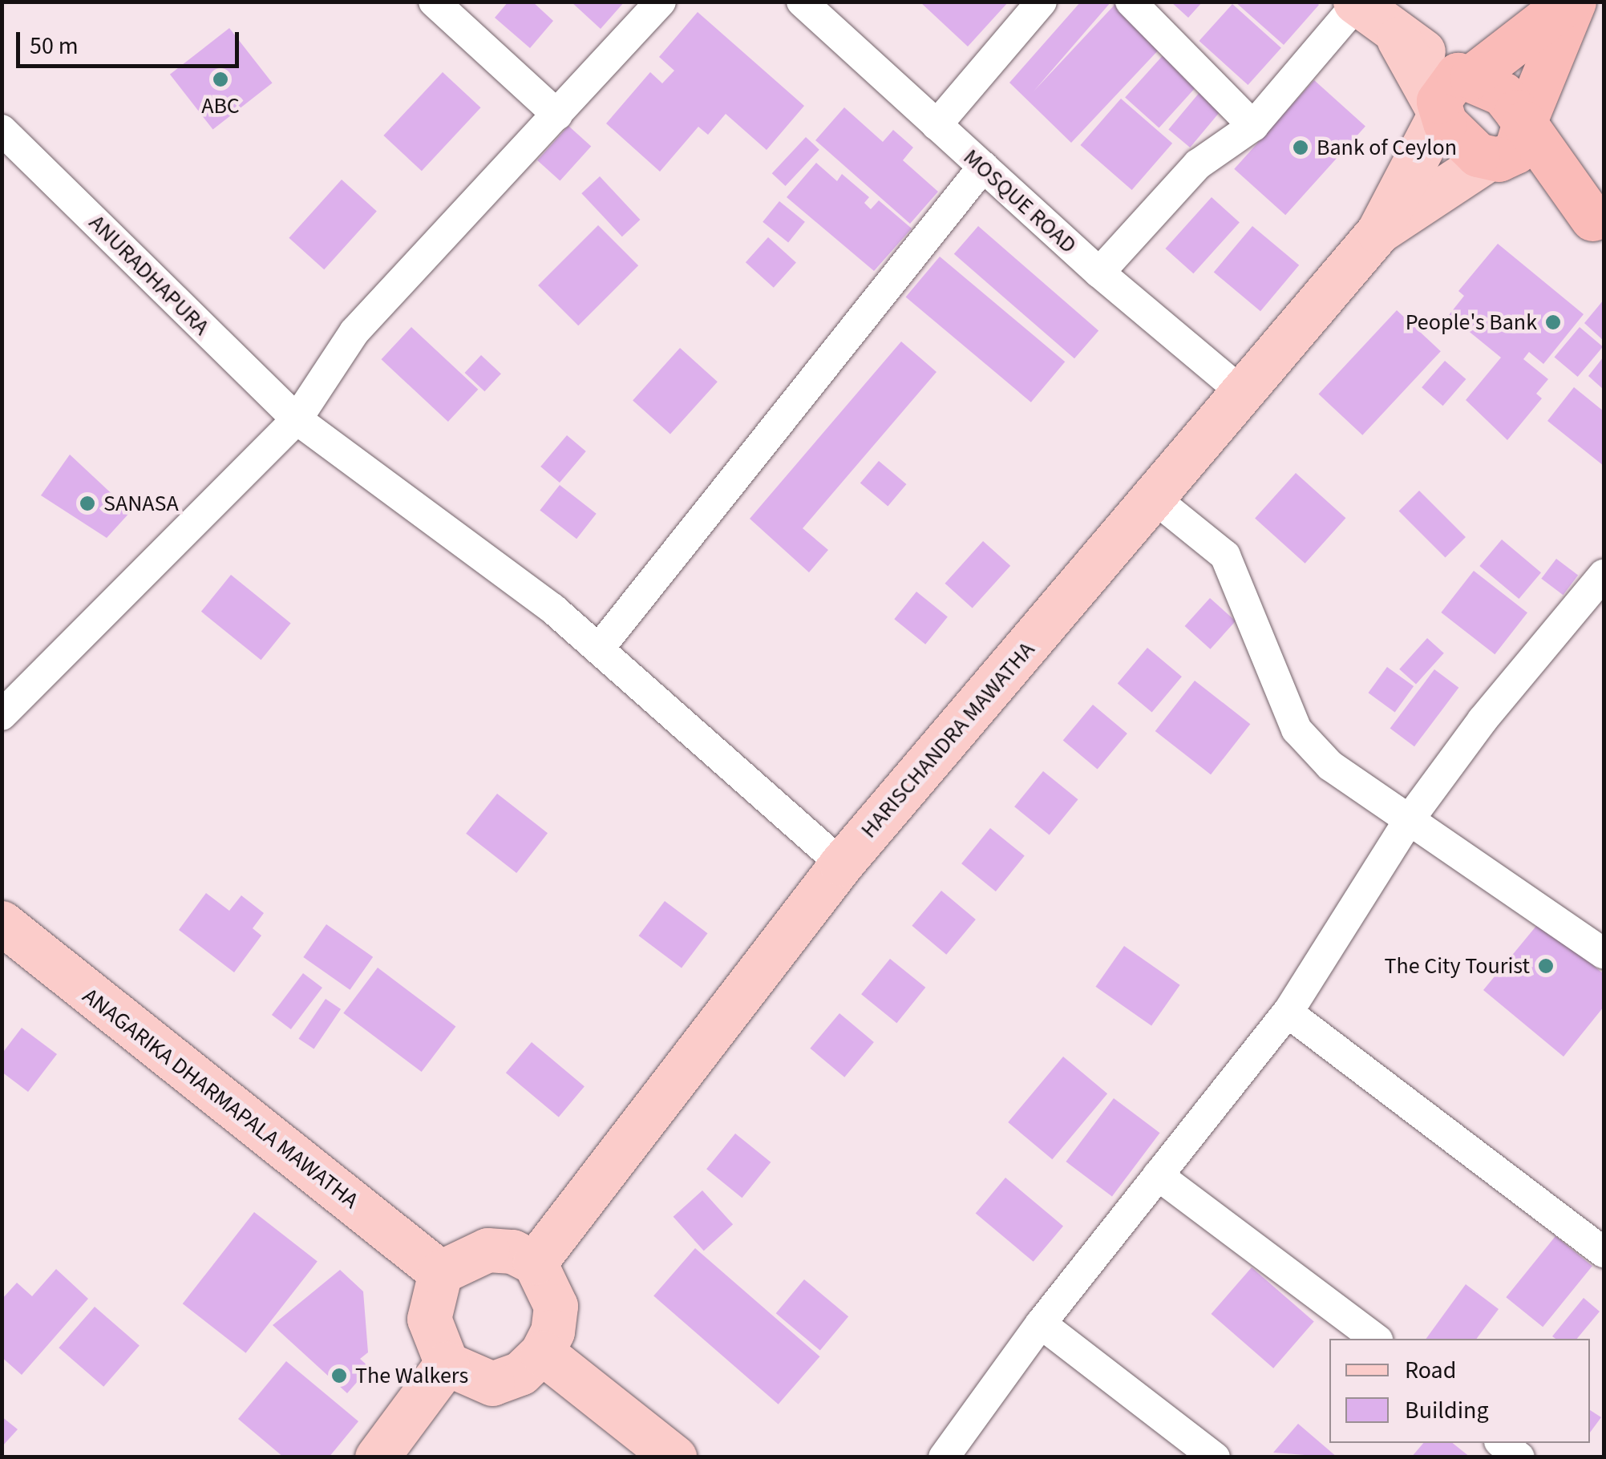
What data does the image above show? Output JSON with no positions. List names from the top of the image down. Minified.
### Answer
{"streets":{"main road":["HARISCHANDRA MAWATHA","ANAGARIKA DHARMAPALA MAWATHA"],"street":["MOSQUE ROAD","ANURADHAPURA"]},"crossings":[["MOSQUE ROAD","HARISCHANDRA MAWATHA"],["ANURADHAPURA","HARISCHANDRA MAWATHA"],["HARISCHANDRA MAWATHA","ANAGARIKA DHARMAPALA MAWATHA"]],"places":["ABC","Bank of Ceylon","People's Bank","SANASA","The City Tourist","The Walkers"],"legend":["Road","Building"],"scale_bar":"50 m"}
